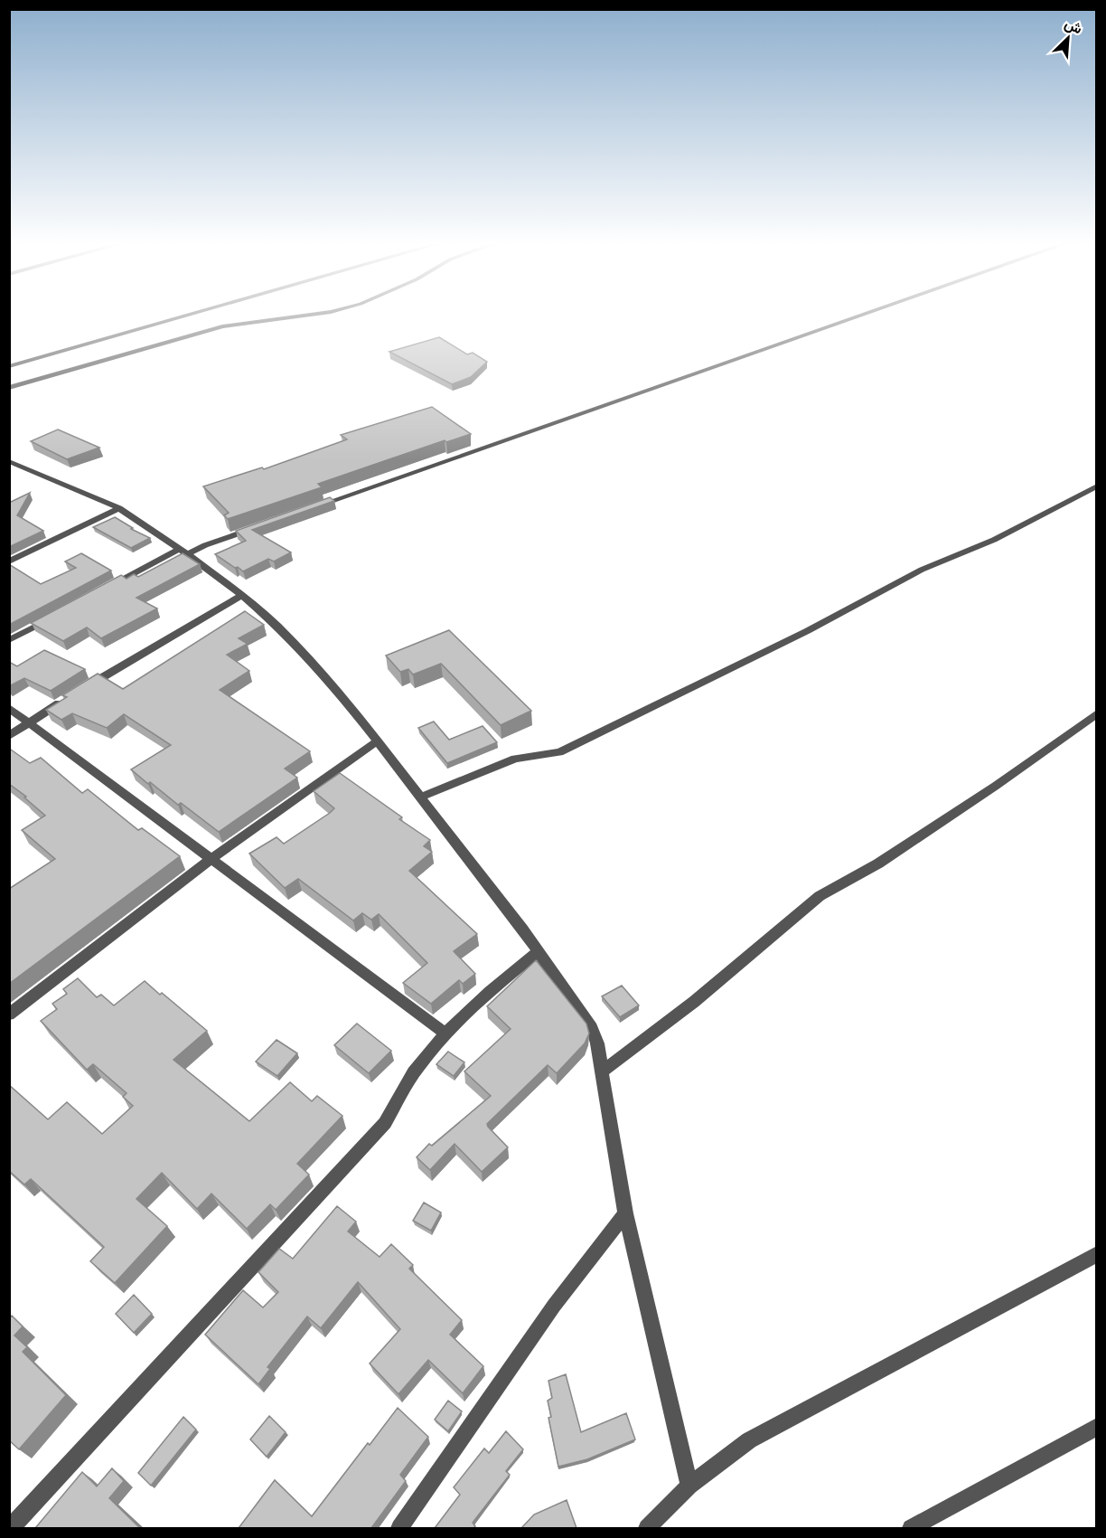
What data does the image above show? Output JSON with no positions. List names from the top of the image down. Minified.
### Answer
{"north":"top right"}
